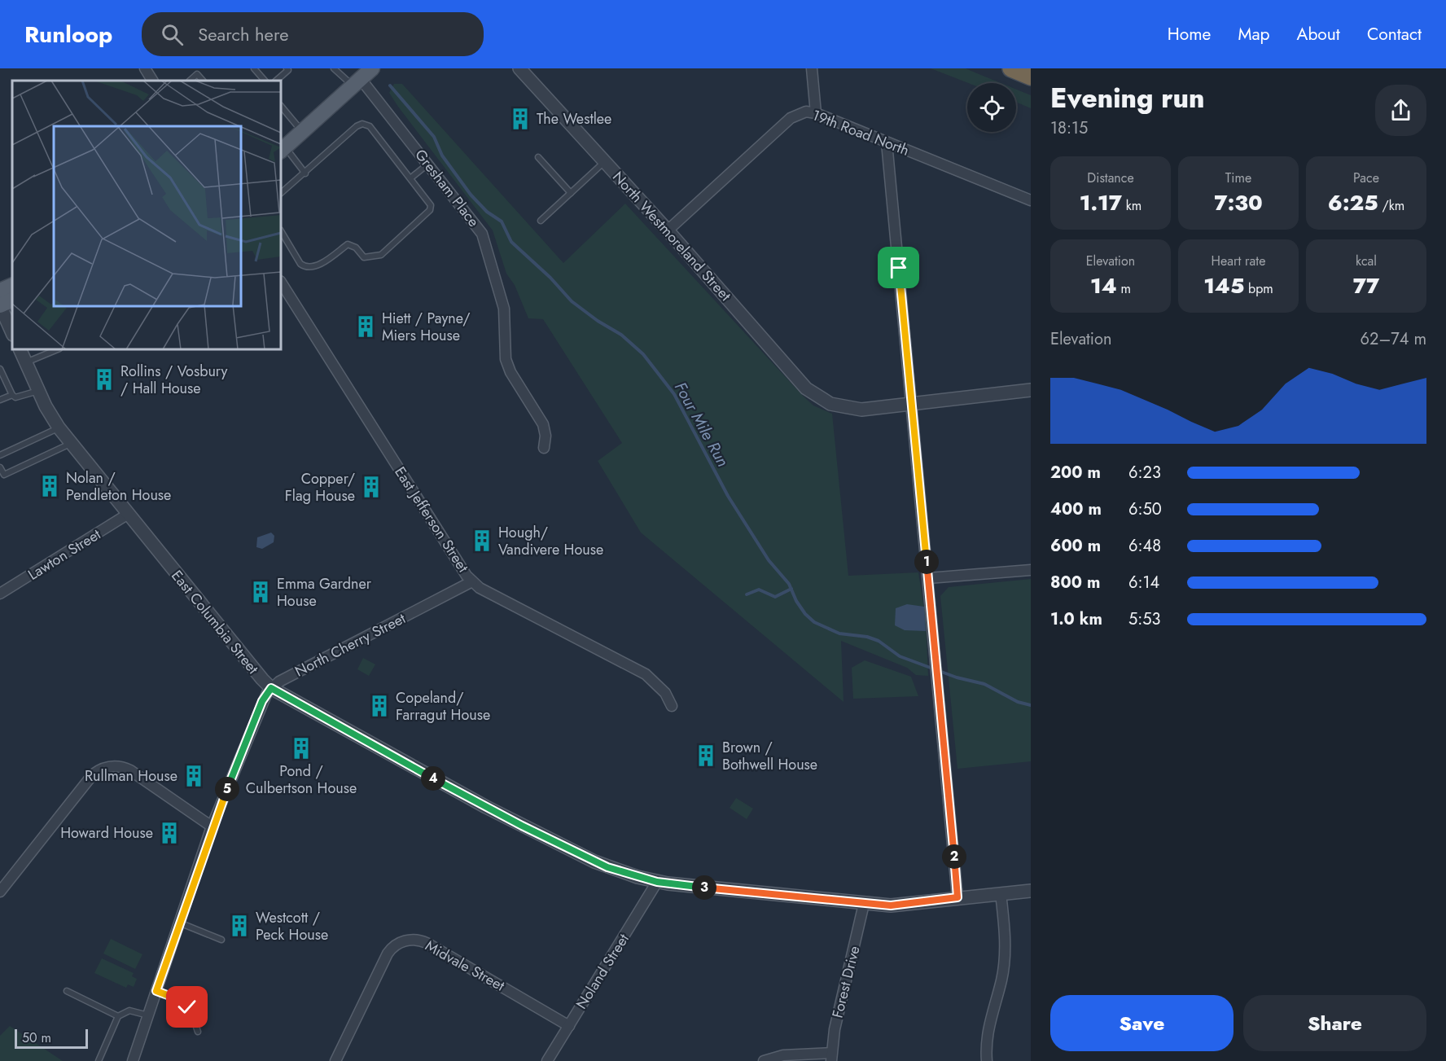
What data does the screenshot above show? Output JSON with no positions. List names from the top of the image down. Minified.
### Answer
{"streets":{"street":["19th Road North","Gresham Place","North Westmoreland Street","East Jefferson Street","Lawton Street","East Columbia Street","North Cherry Street","Midvale Street","Noland Street","Forest Drive"]},"crossings":[["19th Road North","North Westmoreland Street"],["East Jefferson Street","North Cherry Street"],["Lawton Street","East Columbia Street"],["East Columbia Street","North Cherry Street"],["East Columbia Street","Noland Street"],["East Columbia Street","Forest Drive"],["Midvale Street","Noland Street"]],"water":["Four Mile Run"],"places":{"building":["The Westlee","Hiett / Payne/ Miers House","Rollins / Vosbury / Hall House","Nolan / Pendleton House","Copper/ Flag House","Hough/ Vandivere House","Emma Gardner House","Copeland/ Farragut House","Pond / Culbertson House","Brown / Bothwell House","Rullman House","Howard House","Westcott / Peck House"]},"scale_bar":"50 m","page":{"header":"Runloop","search":"Search here","nav":["Home","Map","About","Contact"],"heading":["Evening run","18:15"],"stats":[["Distance","1.17 km"],["Time","7:30"],["Pace","6:25 /km"],["Elevation","14 m"],["Heart rate","145 bpm"],["kcal","77"]],"chart":["Elevation","62–74 m"],"list":[{"name":"200 m","note":"6:23"},{"name":"400 m","note":"6:50"},{"name":"600 m","note":"6:48"},{"name":"800 m","note":"6:14"},{"name":"1.0 km","note":"5:53"}],"pins":["1","4","5","2","3"],"buttons":["Save","Share"],"scale":"50 m"}}
